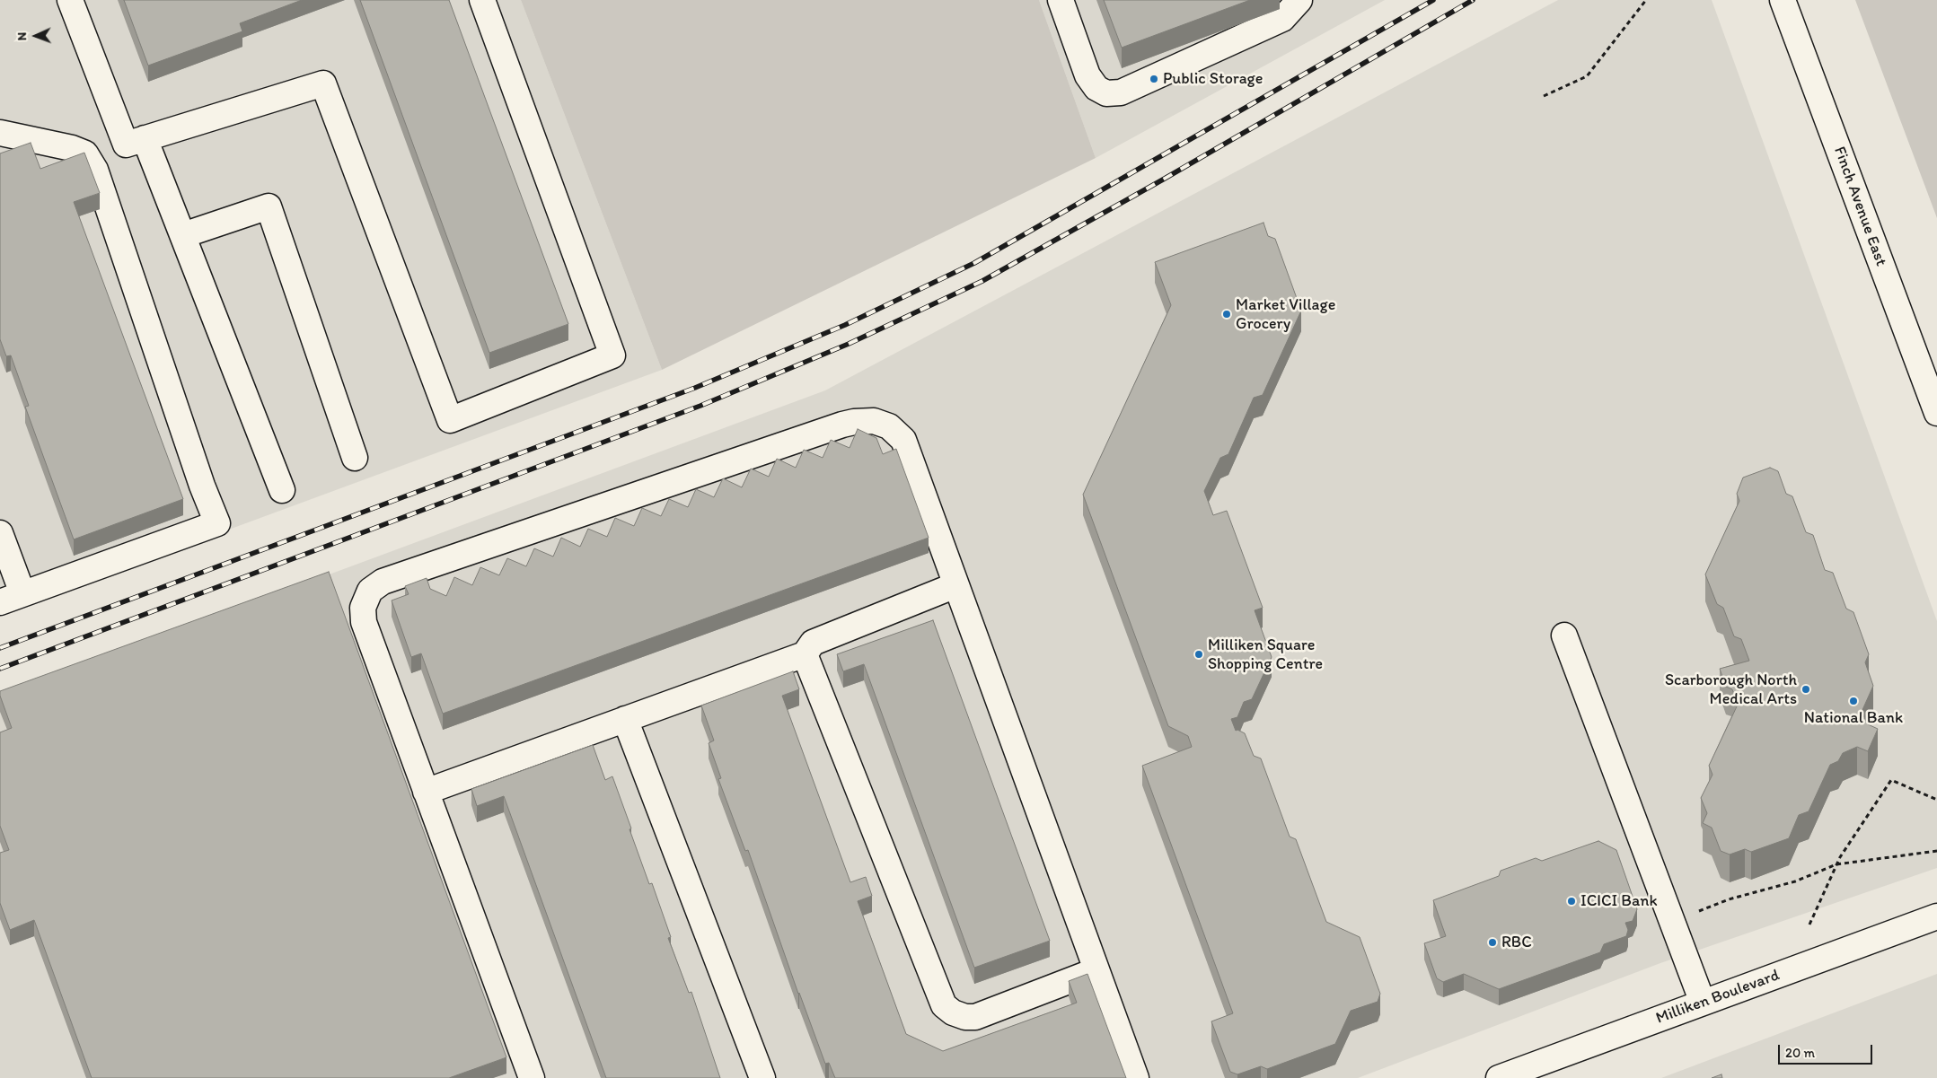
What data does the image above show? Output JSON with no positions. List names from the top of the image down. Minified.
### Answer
{"streets":{"street":["Finch Avenue East","Milliken Boulevard"]},"places":["Public Storage","Market Village Grocery","Milliken Square Shopping Centre","Scarborough North Medical Arts","National Bank","ICICI Bank","RBC"],"scale_bar":"20 m","north":"left"}
